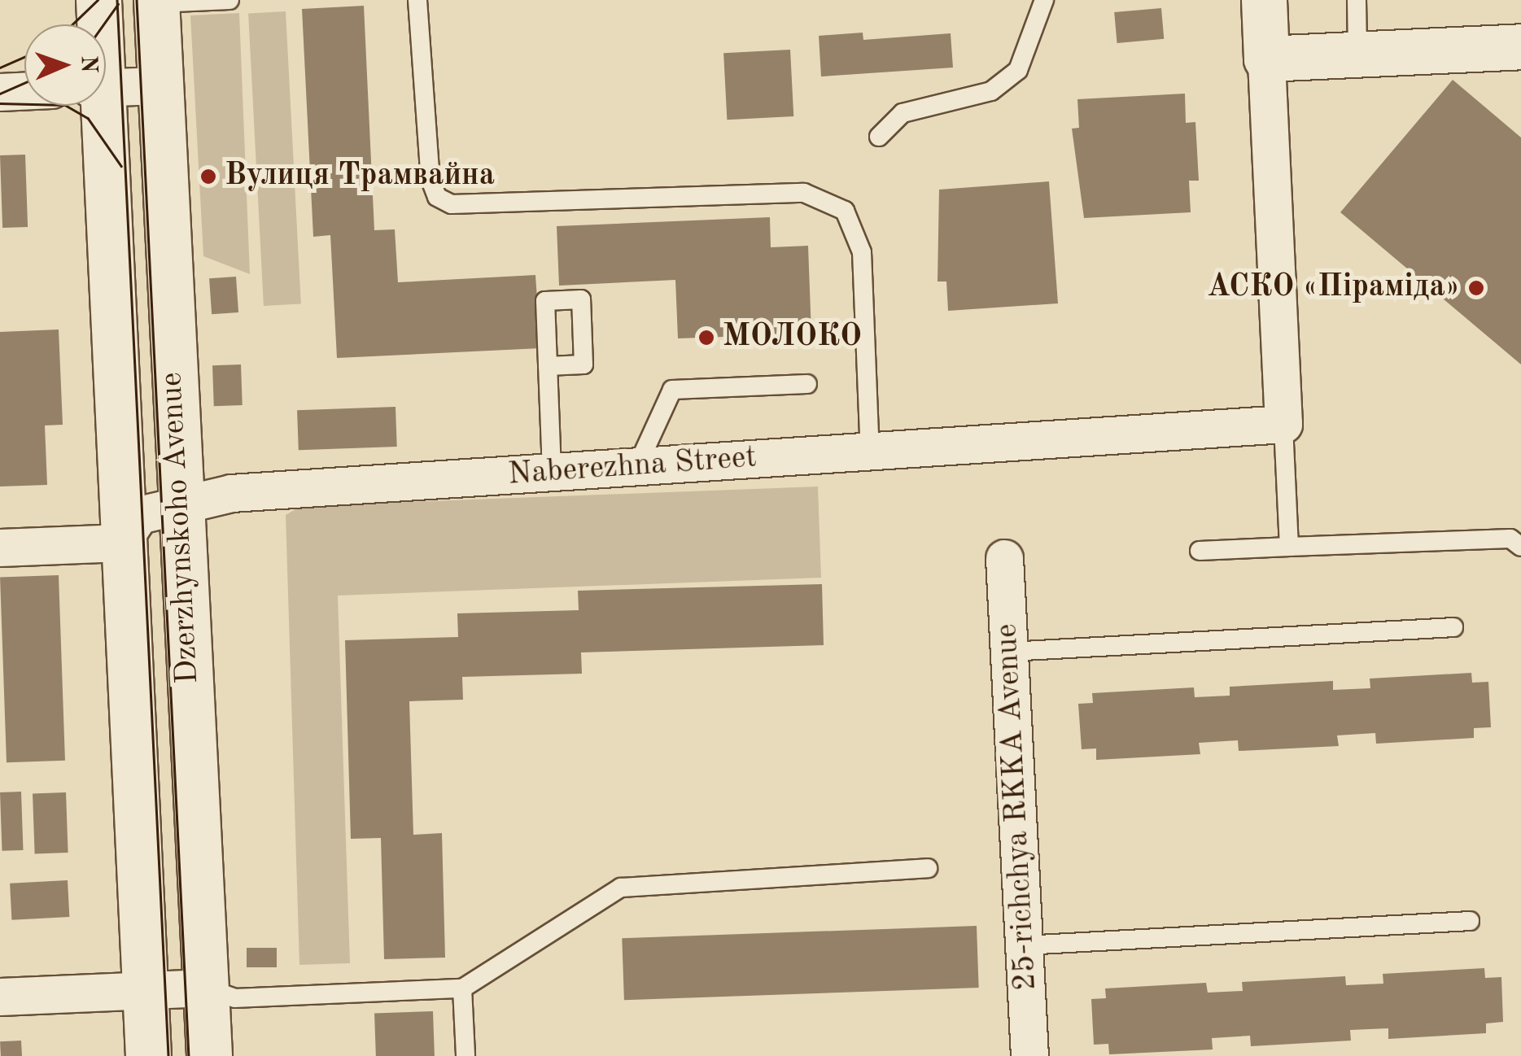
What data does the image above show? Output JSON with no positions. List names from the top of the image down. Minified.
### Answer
{"streets":{"street":["Naberezhna Street","Dzerzhynskoho Avenue","25-richchya RKKA Avenue"]},"crossings":[["Naberezhna Street","Dzerzhynskoho Avenue"]],"places":["Вулиця Трамвайна","АСКО «Піраміда»","МОЛОКО"],"north":"right"}
